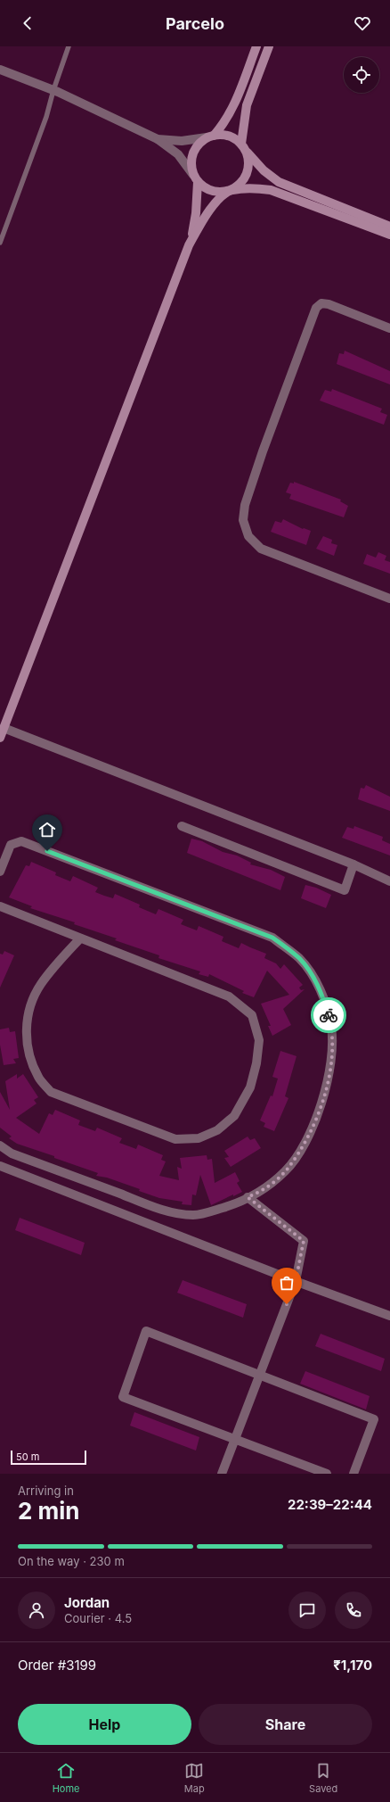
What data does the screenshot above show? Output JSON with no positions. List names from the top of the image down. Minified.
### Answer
{"scale_bar":"50 m","page":{"header":"Parcelo","scale":"50 m","heading":["2 min","Arriving in","22:39–22:44"],"panel":["Jordan","Courier · 4.5","Order #3199","₹1,170"],"bar":"On the way · 230 m","buttons":["Help","Share"],"tabs":["Home","Map","Saved"]}}
